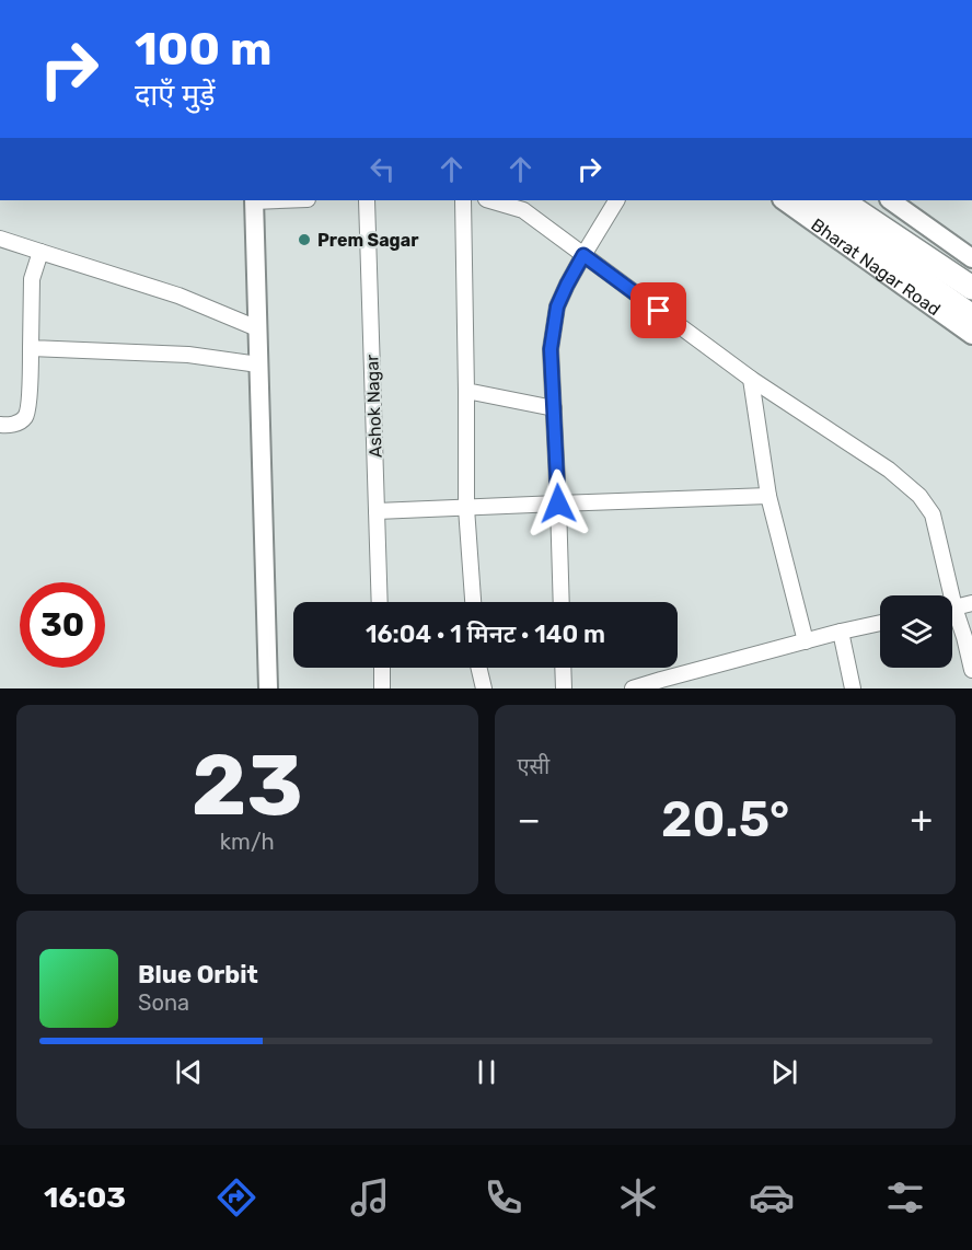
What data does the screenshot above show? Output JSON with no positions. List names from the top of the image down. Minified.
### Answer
{"streets":{"street":["Bharat Nagar Road","Ashok Nagar"]},"places":["Prem Sagar"],"page":{"turn":["100 m","दाएँ मुड़ें"],"limit":"30","trip":"16:04 · 1 मिनट · 140 m","tile":[["23","km/h"],"एसी"],"heat":["−","20.5°","+"],"song":["Blue Orbit","Sona"],"tabs":"16:03"}}
